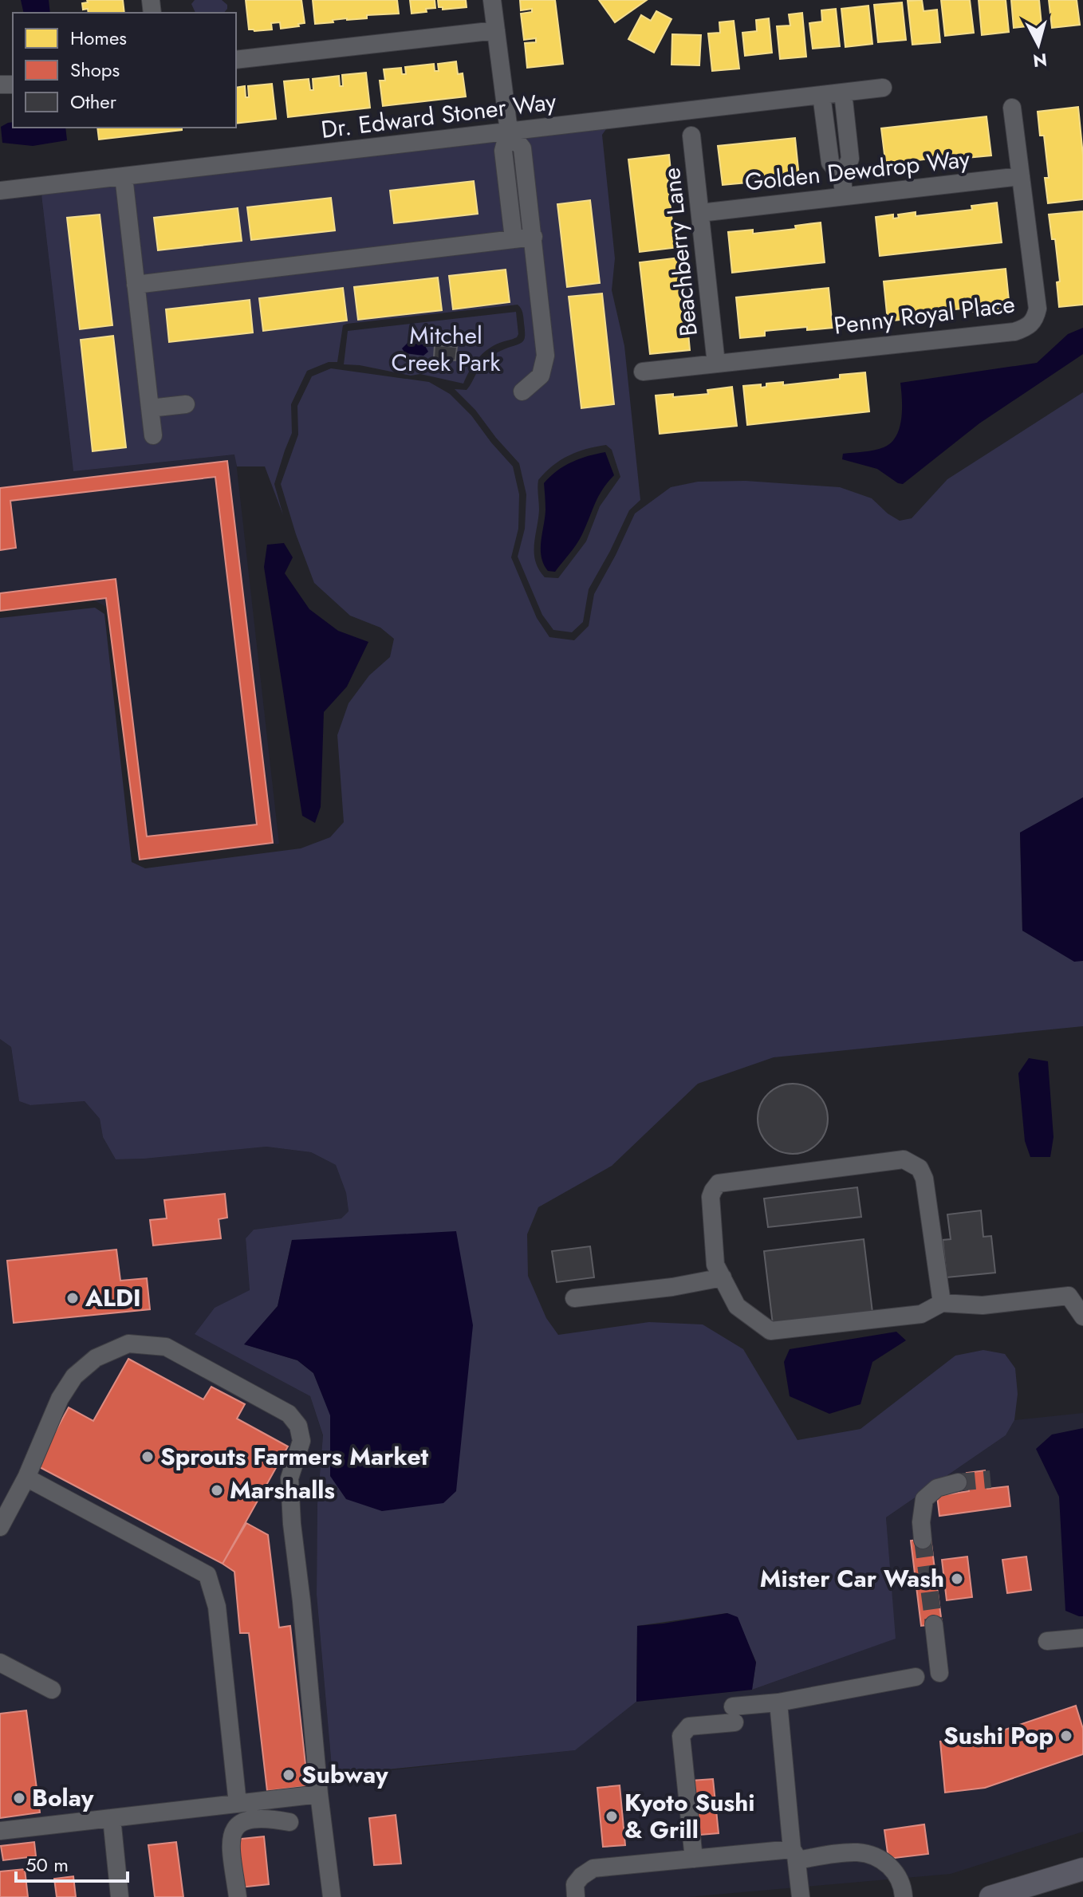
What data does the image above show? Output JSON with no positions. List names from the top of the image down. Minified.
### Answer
{"streets":{"street":["Dr. Edward Stoner Way","Golden Dewdrop Way","Beachberry Lane","Penny Royal Place"]},"crossings":[["Golden Dewdrop Way","Beachberry Lane"],["Golden Dewdrop Way","Penny Royal Place"],["Beachberry Lane","Penny Royal Place"]],"parks":["Mitchel Creek Park"],"places":["ALDI","Sprouts Farmers Market","Marshalls","Mister Car Wash","Sushi Pop","Subway","Bolay","Kyoto Sushi & Grill"],"legend":["Homes","Shops","Other"],"scale_bar":"50 m","north":"bottom"}
